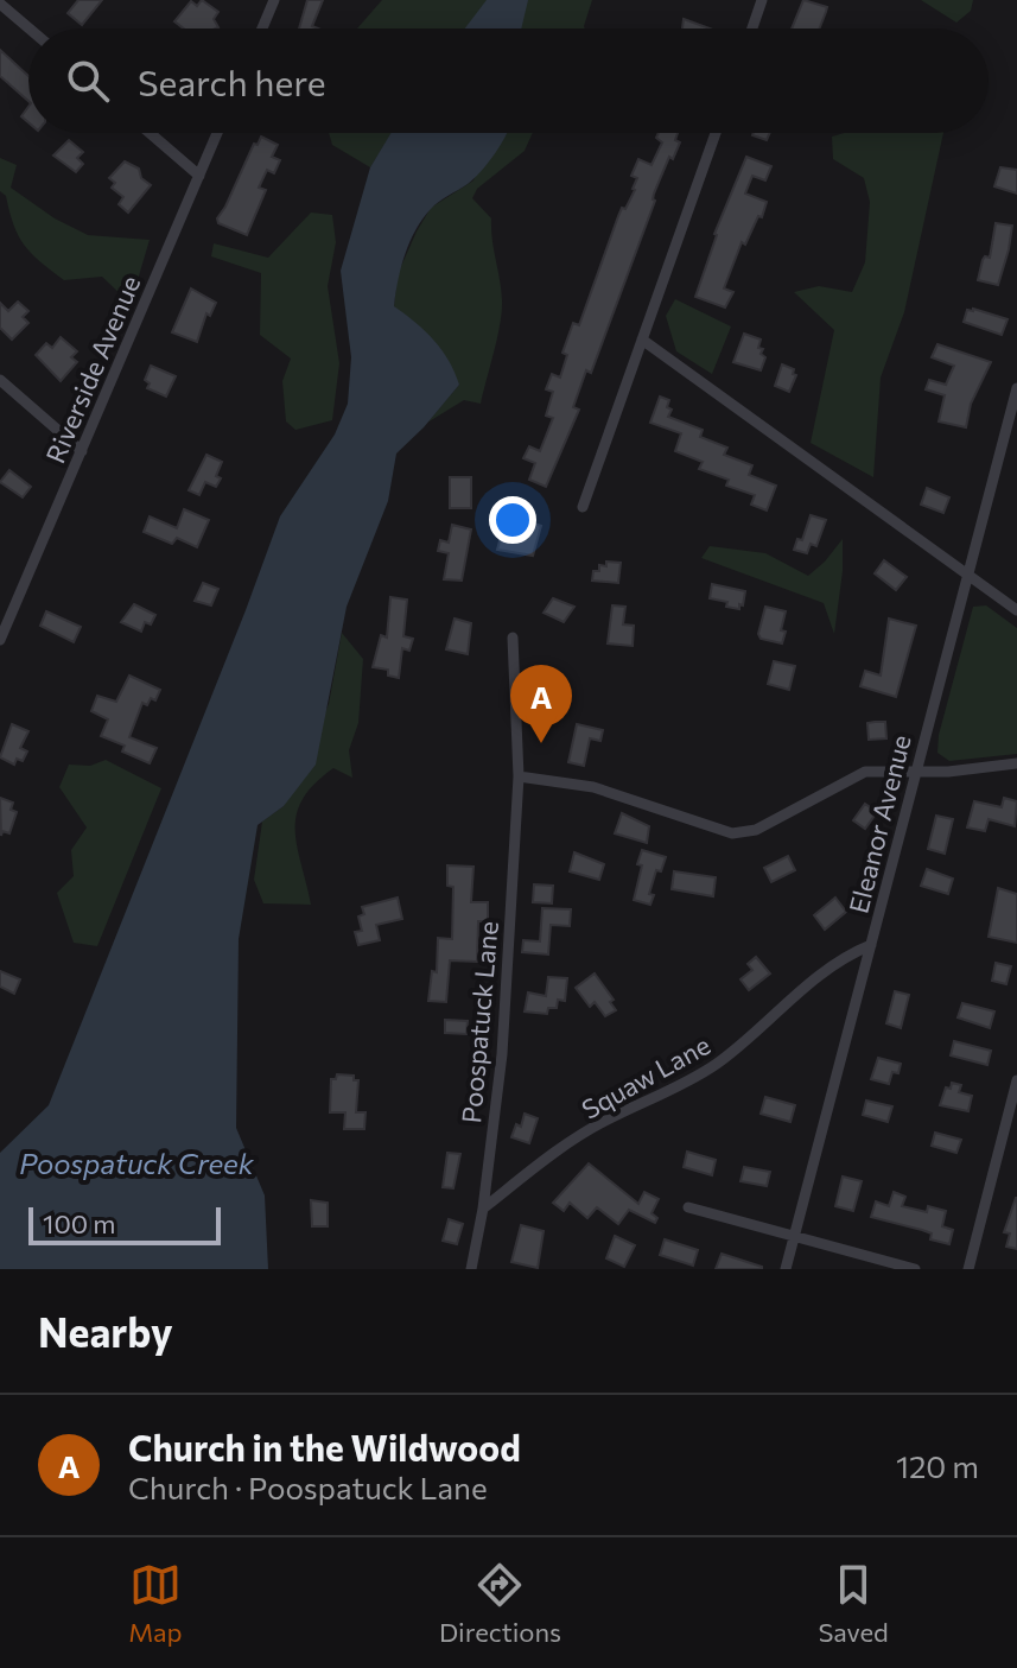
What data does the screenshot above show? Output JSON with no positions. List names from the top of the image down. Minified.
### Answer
{"streets":{"street":["Riverside Avenue","Eleanor Avenue","Poospatuck Lane","Squaw Lane"]},"crossings":[["Eleanor Avenue","Squaw Lane"],["Poospatuck Lane","Squaw Lane"]],"water":["Poospatuck Creek"],"scale_bar":"100 m","page":{"search":"Search here","pins":"A","scale":"100 m","heading":"Nearby","list":[{"mark":"A","name":"Church in the Wildwood","note":"Church · Poospatuck Lane","value":"120 m"}],"nav":["Map","Directions","Saved"]}}
